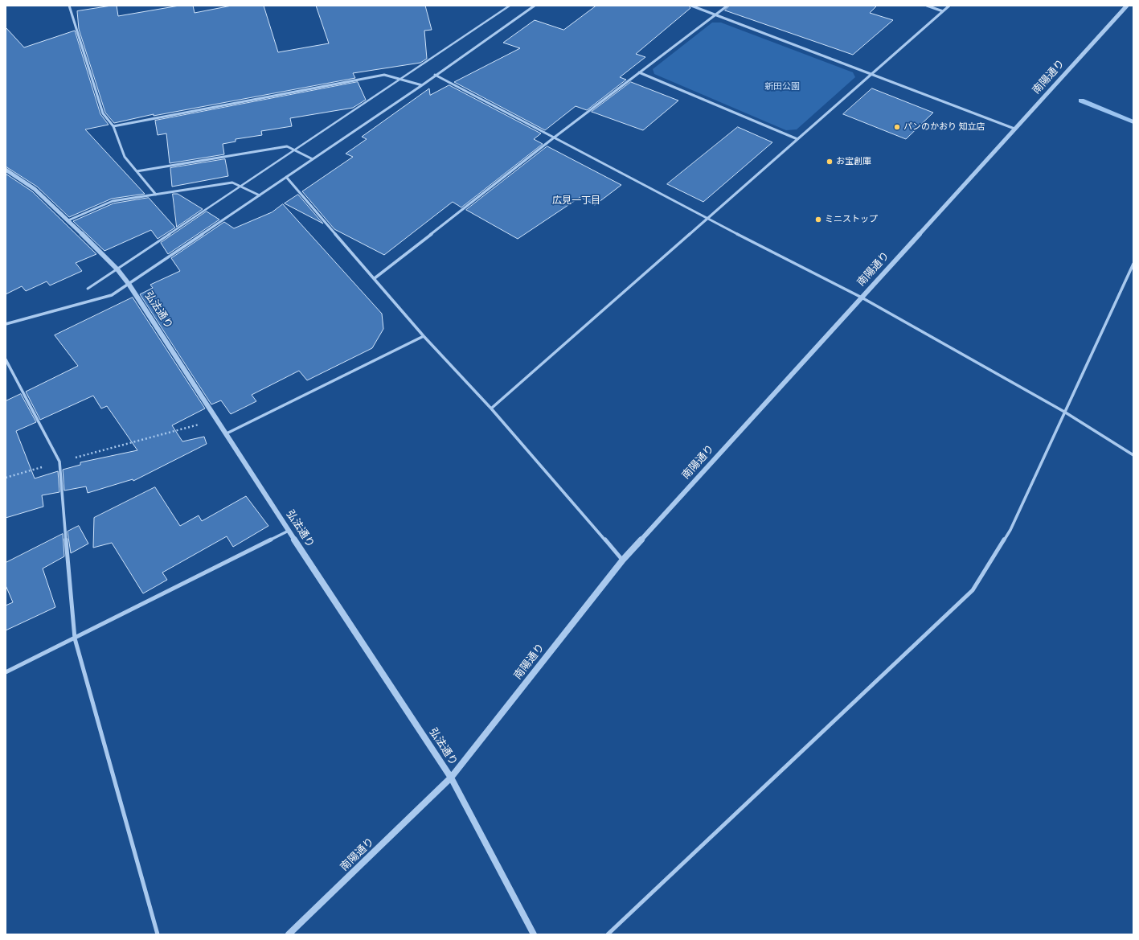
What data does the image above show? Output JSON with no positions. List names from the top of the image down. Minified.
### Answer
{"streets":{"street":["南陽通り","弘法通り"]},"crossings":[["南陽通り","弘法通り"]],"districts":["広見一丁目"],"parks":["新田公園"],"places":["パンのかおり 知立店","お宝創庫","ミニストップ"]}
